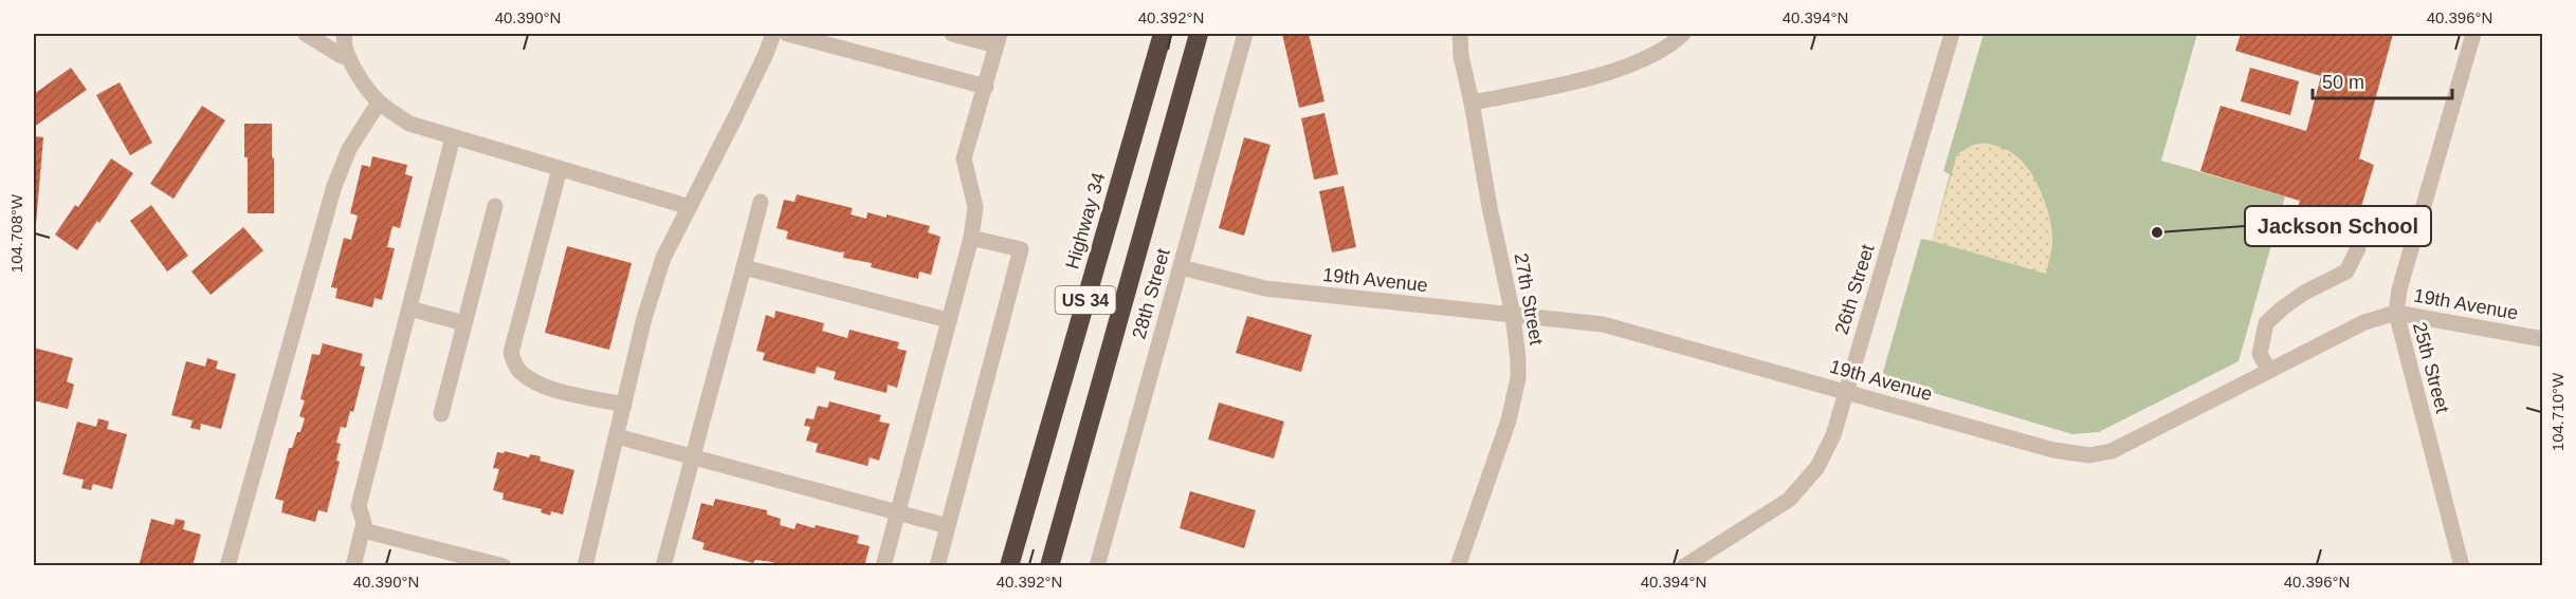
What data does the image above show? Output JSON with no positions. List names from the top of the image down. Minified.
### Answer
{"streets":{"highway":["Highway 34","US 34"],"street":["19th Avenue","26th Street","28th Street","27th Street","25th Street"]},"crossings":[["19th Avenue","26th Street"],["19th Avenue","28th Street"],["19th Avenue","27th Street"],["19th Avenue","25th Street"]],"places":["Jackson School"],"scale_bar":"50 m","coordinates":["40.390°N","40.392°N","40.394°N","40.396°N","104.708°W","104.710°W"]}
